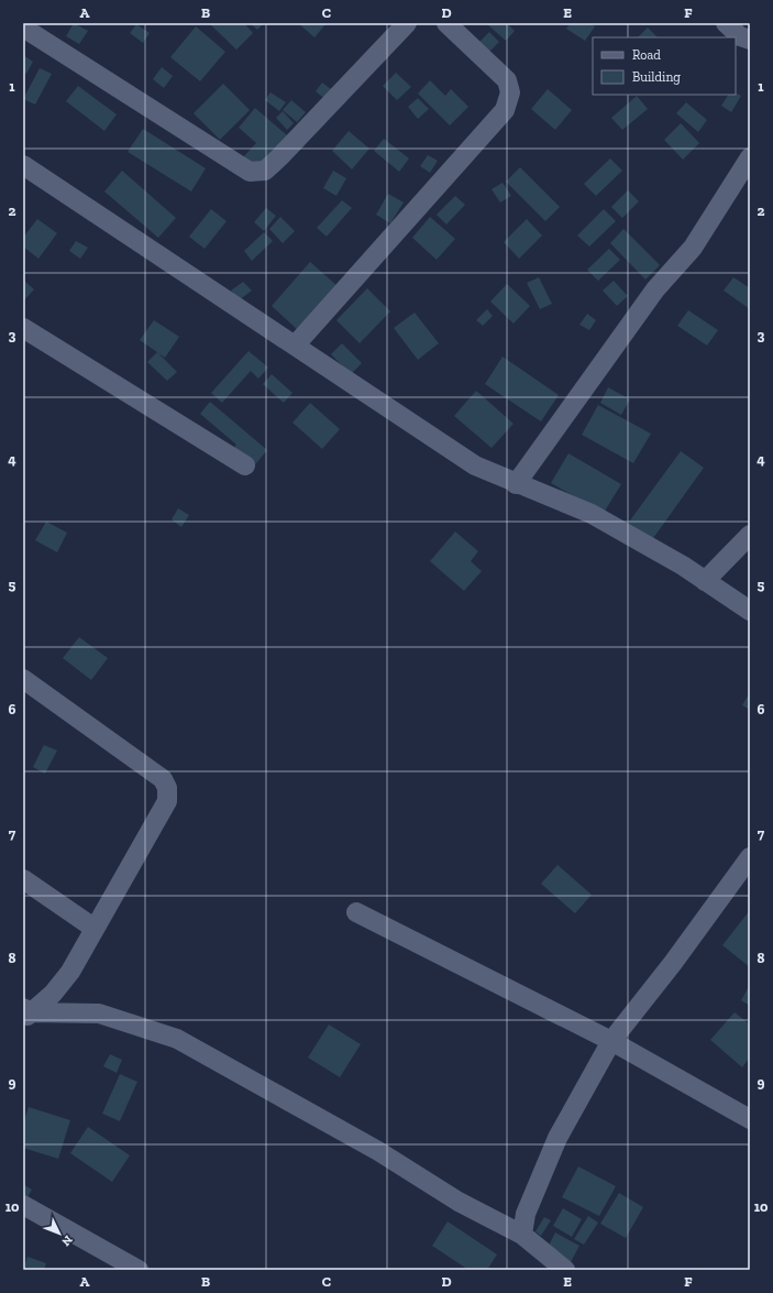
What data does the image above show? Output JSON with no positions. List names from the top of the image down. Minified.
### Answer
{"legend":["Road","Building"],"north":"bottom right","grid":{"columns":["A","B","C","D","E","F"],"rows":["1","2","3","4","5","6","7","8","9","10"]}}
